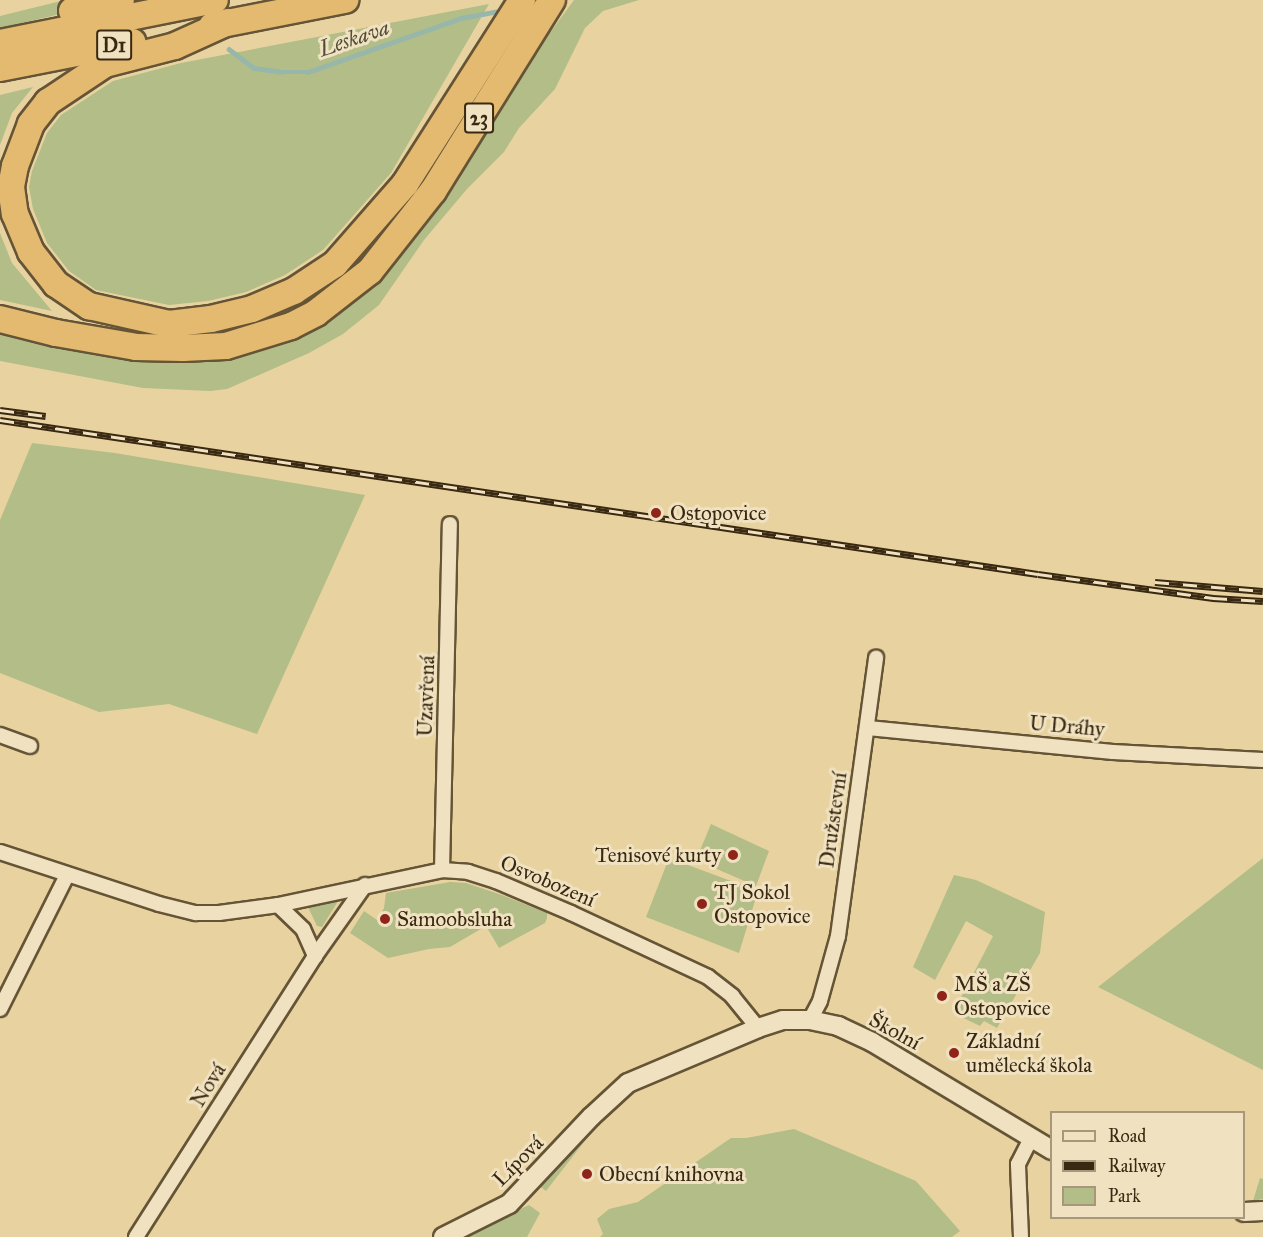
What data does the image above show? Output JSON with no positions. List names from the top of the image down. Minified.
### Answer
{"streets":{"highway":["D1","23"],"street":["Uzavřená","U Dráhy","Družstevní","Osvobození","Školní","Nová","Lípová"]},"crossings":[["D1","23"],["Uzavřená","Osvobození"],["U Dráhy","Družstevní"],["Družstevní","Školní"],["Osvobození","Školní"],["Osvobození","Nová"],["Školní","Lípová"]],"water":["Leskava"],"places":["Ostopovice","Tenisové kurty","TJ Sokol Ostopovice","Samoobsluha","MŠ a ZŠ Ostopovice","Základní umělecká škola","Obecní knihovna"],"legend":["Road","Railway","Park"]}
